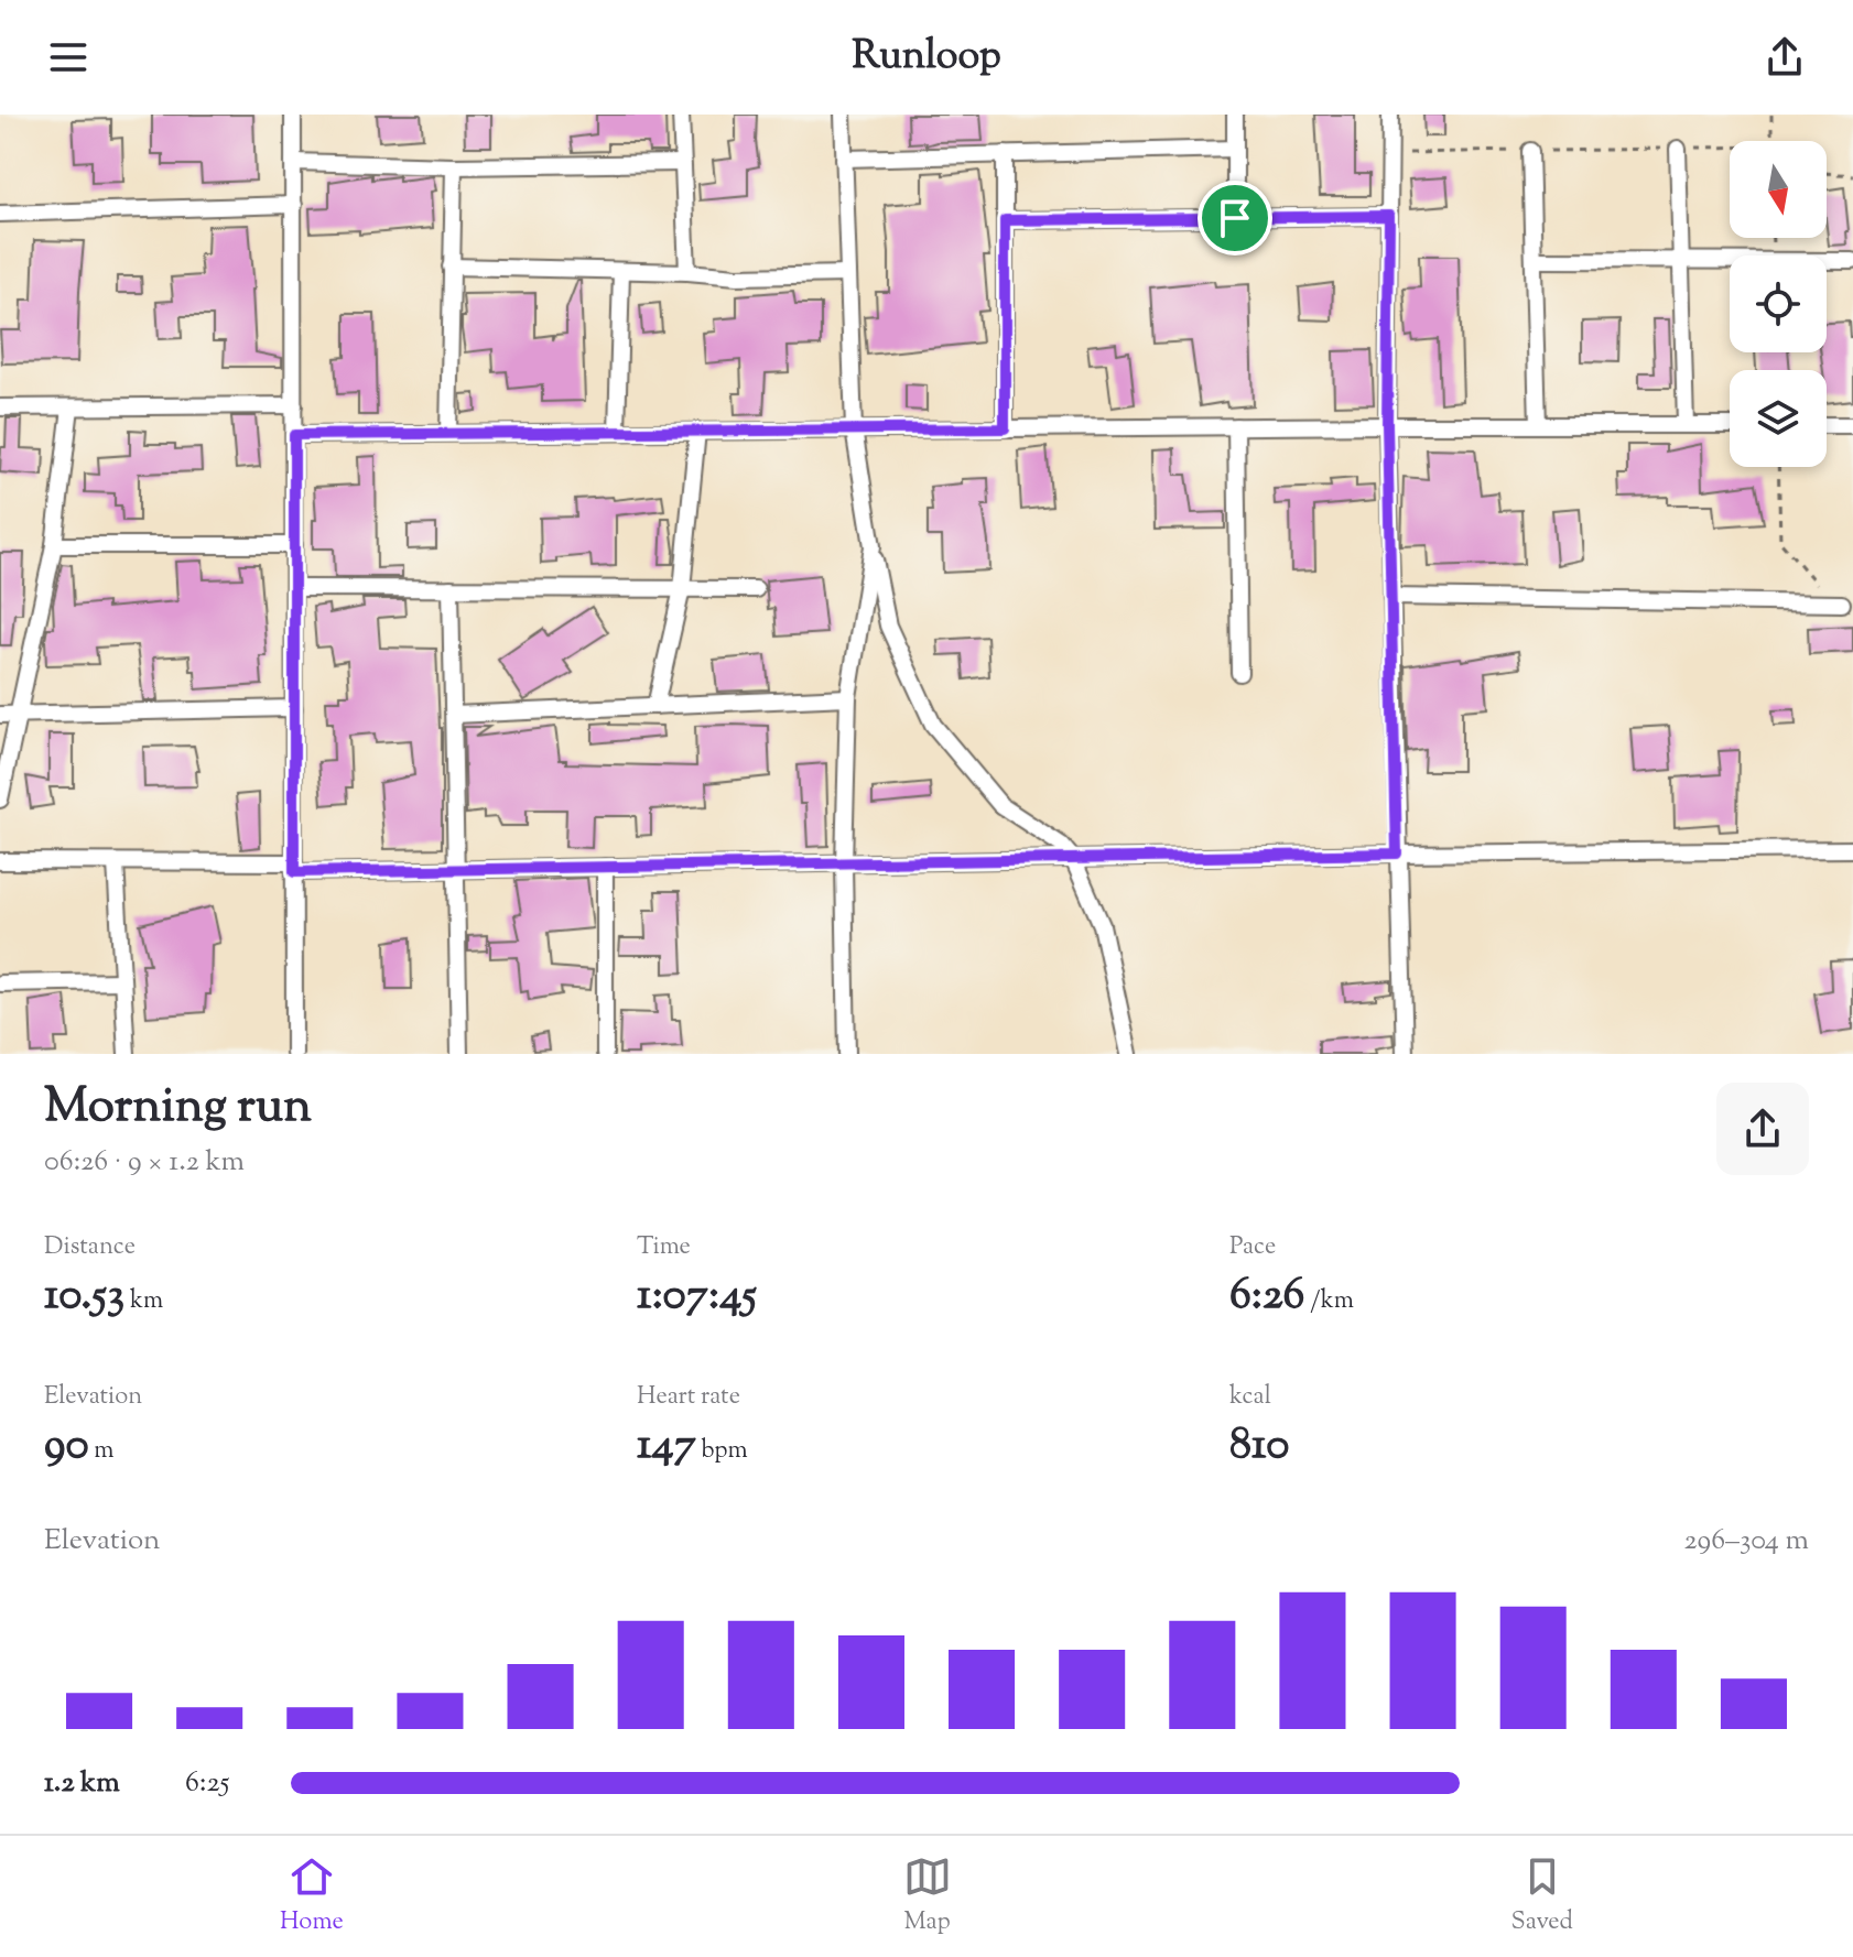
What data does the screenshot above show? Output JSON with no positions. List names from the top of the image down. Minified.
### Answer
{"north":"bottom","page":{"header":"Runloop","heading":["Morning run","06:26 · 9 × 1.2 km"],"stats":[["Distance","10.53 km"],["Time","1:07:45"],["Pace","6:26 /km"],["Elevation","90 m"],["Heart rate","147 bpm"],["kcal","810"]],"chart":["Elevation","296–304 m"],"list":[{"name":"1.2 km","note":"6:25"}],"tabs":["Home","Map","Saved"]}}
